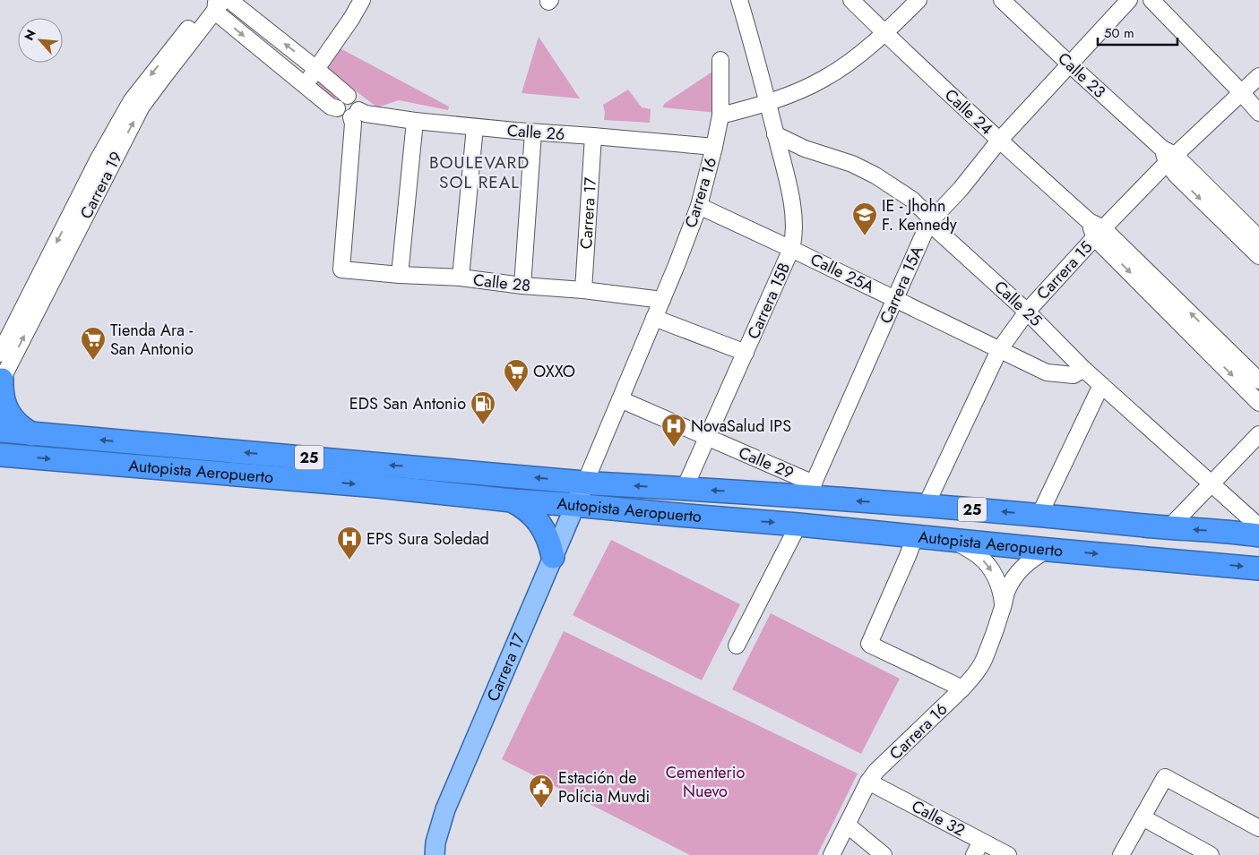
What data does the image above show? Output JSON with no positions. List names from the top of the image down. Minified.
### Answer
{"streets":{"highway":["25","Autopista Aeropuerto"],"main road":["Carrera 17"],"street":["Calle 23","Calle 24","Calle 26","Carrera 19","Carrera 16","Carrera 15","Calle 25A","Calle 28","Carrera 15A","Carrera 15B","Calle 25","Calle 29","Calle 32"]},"crossings":[["Calle 23","Carrera 15"],["Calle 23","Carrera 15A"],["Calle 24","Carrera 15"],["Calle 24","Carrera 15A"],["Calle 26","Carrera 19"],["Calle 26","Carrera 16"],["Calle 26","Carrera 17"],["Calle 26","Calle 28"],["Carrera 16","Carrera 17"],["Carrera 16","Calle 25A"],["Carrera 16","Calle 28"],["Carrera 16","Calle 29"],["Carrera 16","Autopista Aeropuerto"],["Carrera 16","Calle 32"],["Carrera 17","Calle 28"],["Carrera 17","Autopista Aeropuerto"],["Carrera 15","Calle 25A"],["Carrera 15","Calle 25"],["Carrera 15","Autopista Aeropuerto"],["Calle 25A","Carrera 15A"],["Calle 25A","Carrera 15B"],["Calle 25A","Calle 25"],["Carrera 15A","Calle 25"],["Carrera 15A","Calle 29"],["Carrera 15A","Autopista Aeropuerto"],["Carrera 15B","Calle 25"],["Carrera 15B","Calle 29"],["Carrera 15B","Autopista Aeropuerto"],["Calle 29","Autopista Aeropuerto"]],"districts":["BOULEVARD SOL REAL"],"parks":["Cementerio Nuevo"],"places":{"school or university":["IE - Jhohn F. Kennedy"],"supermarket":["Tienda Ara - San Antonio","OXXO"],"fuel station":["EDS San Antonio"],"hospital":["NovaSalud IPS","EPS Sura Soledad"],"public building":["Estación de Polícia Muvdi"]},"scale_bar":"50 m","north":"top left"}
